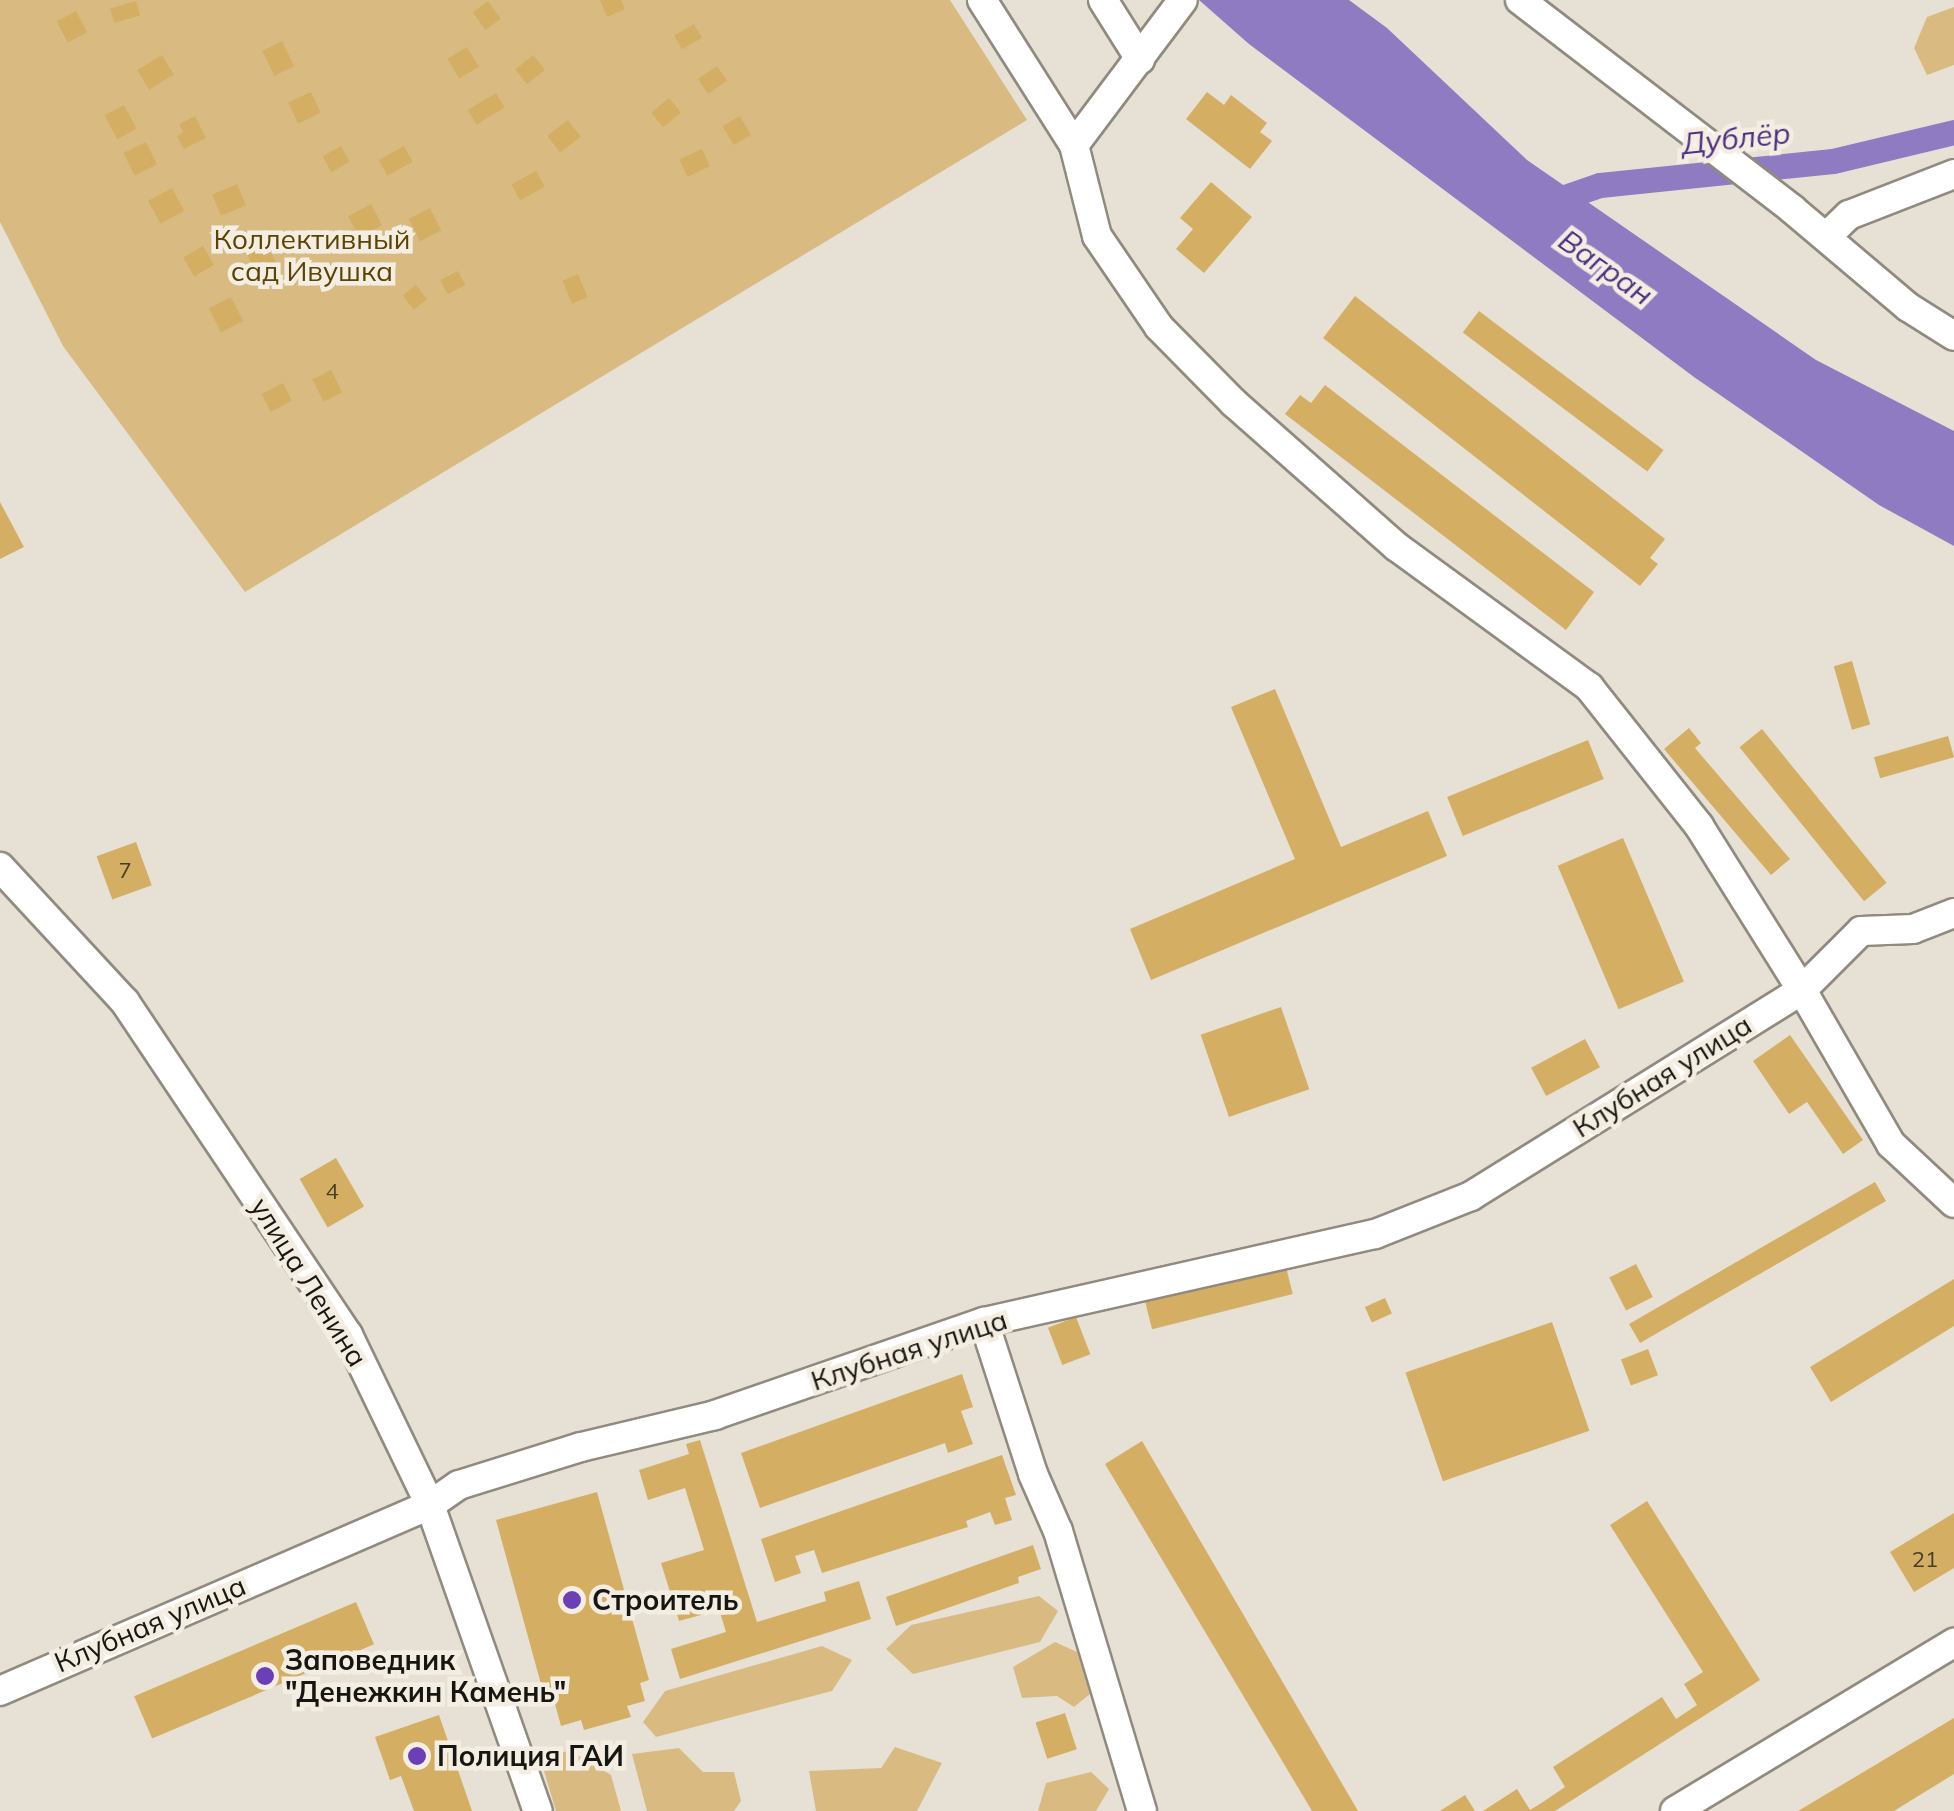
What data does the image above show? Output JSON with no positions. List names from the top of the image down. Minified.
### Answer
{"streets":{"street":["Клубная улица","улица Ленина"]},"crossings":[["Клубная улица","улица Ленина"]],"water":["Дублёр","Вагран"],"parks":["Коллективный сад Ивушка"],"places":["Строитель","Заповедник \"Денежкин Камень\"","Полиция ГАИ"],"house_numbers":["7","4","21"]}
